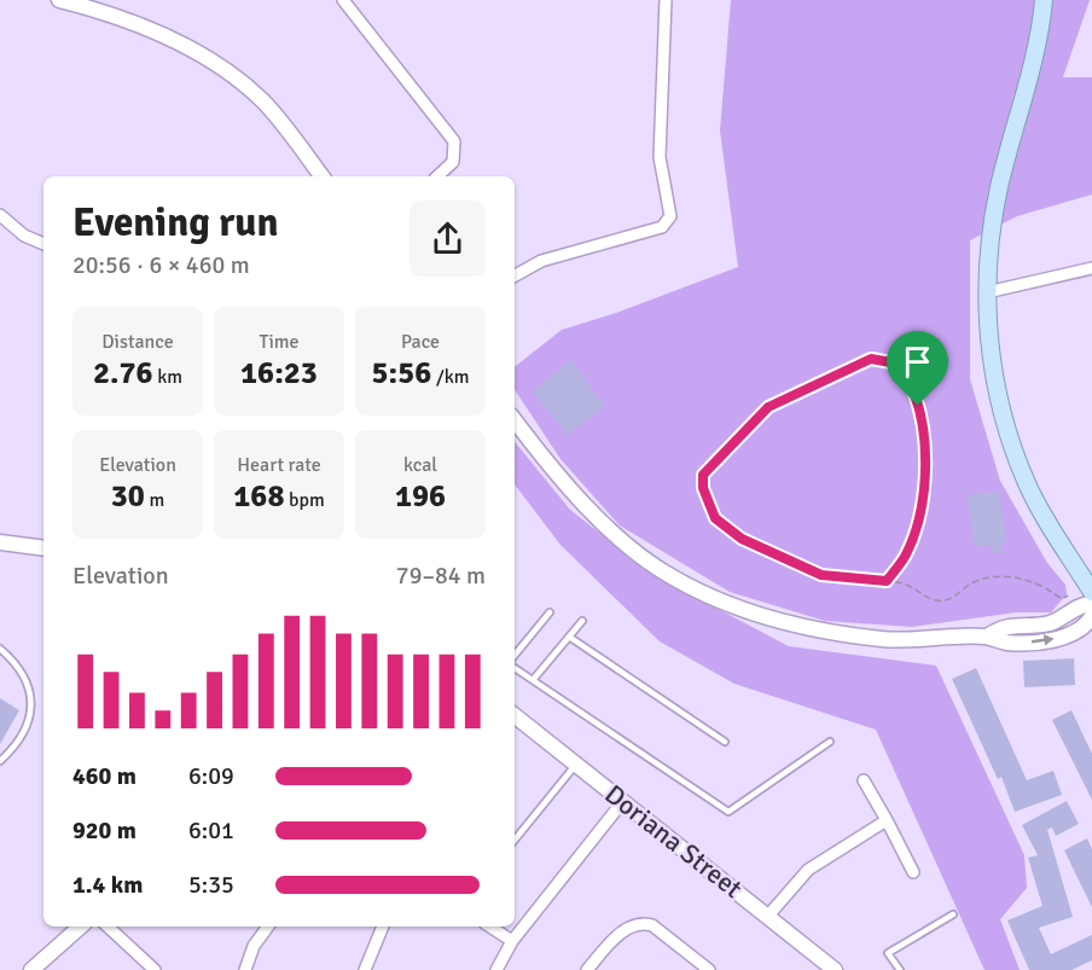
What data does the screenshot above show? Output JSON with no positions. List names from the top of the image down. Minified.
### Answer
{"streets":{"street":["Doriana Street"]},"page":{"heading":["Evening run","20:56 · 6 × 460 m"],"stats":[["Distance","2.76 km"],["Time","16:23"],["Pace","5:56 /km"],["Elevation","30 m"],["Heart rate","168 bpm"],["kcal","196"]],"chart":["Elevation","79–84 m"],"list":[{"name":"460 m","note":"6:09"},{"name":"920 m","note":"6:01"},{"name":"1.4 km","note":"5:35"}]}}
